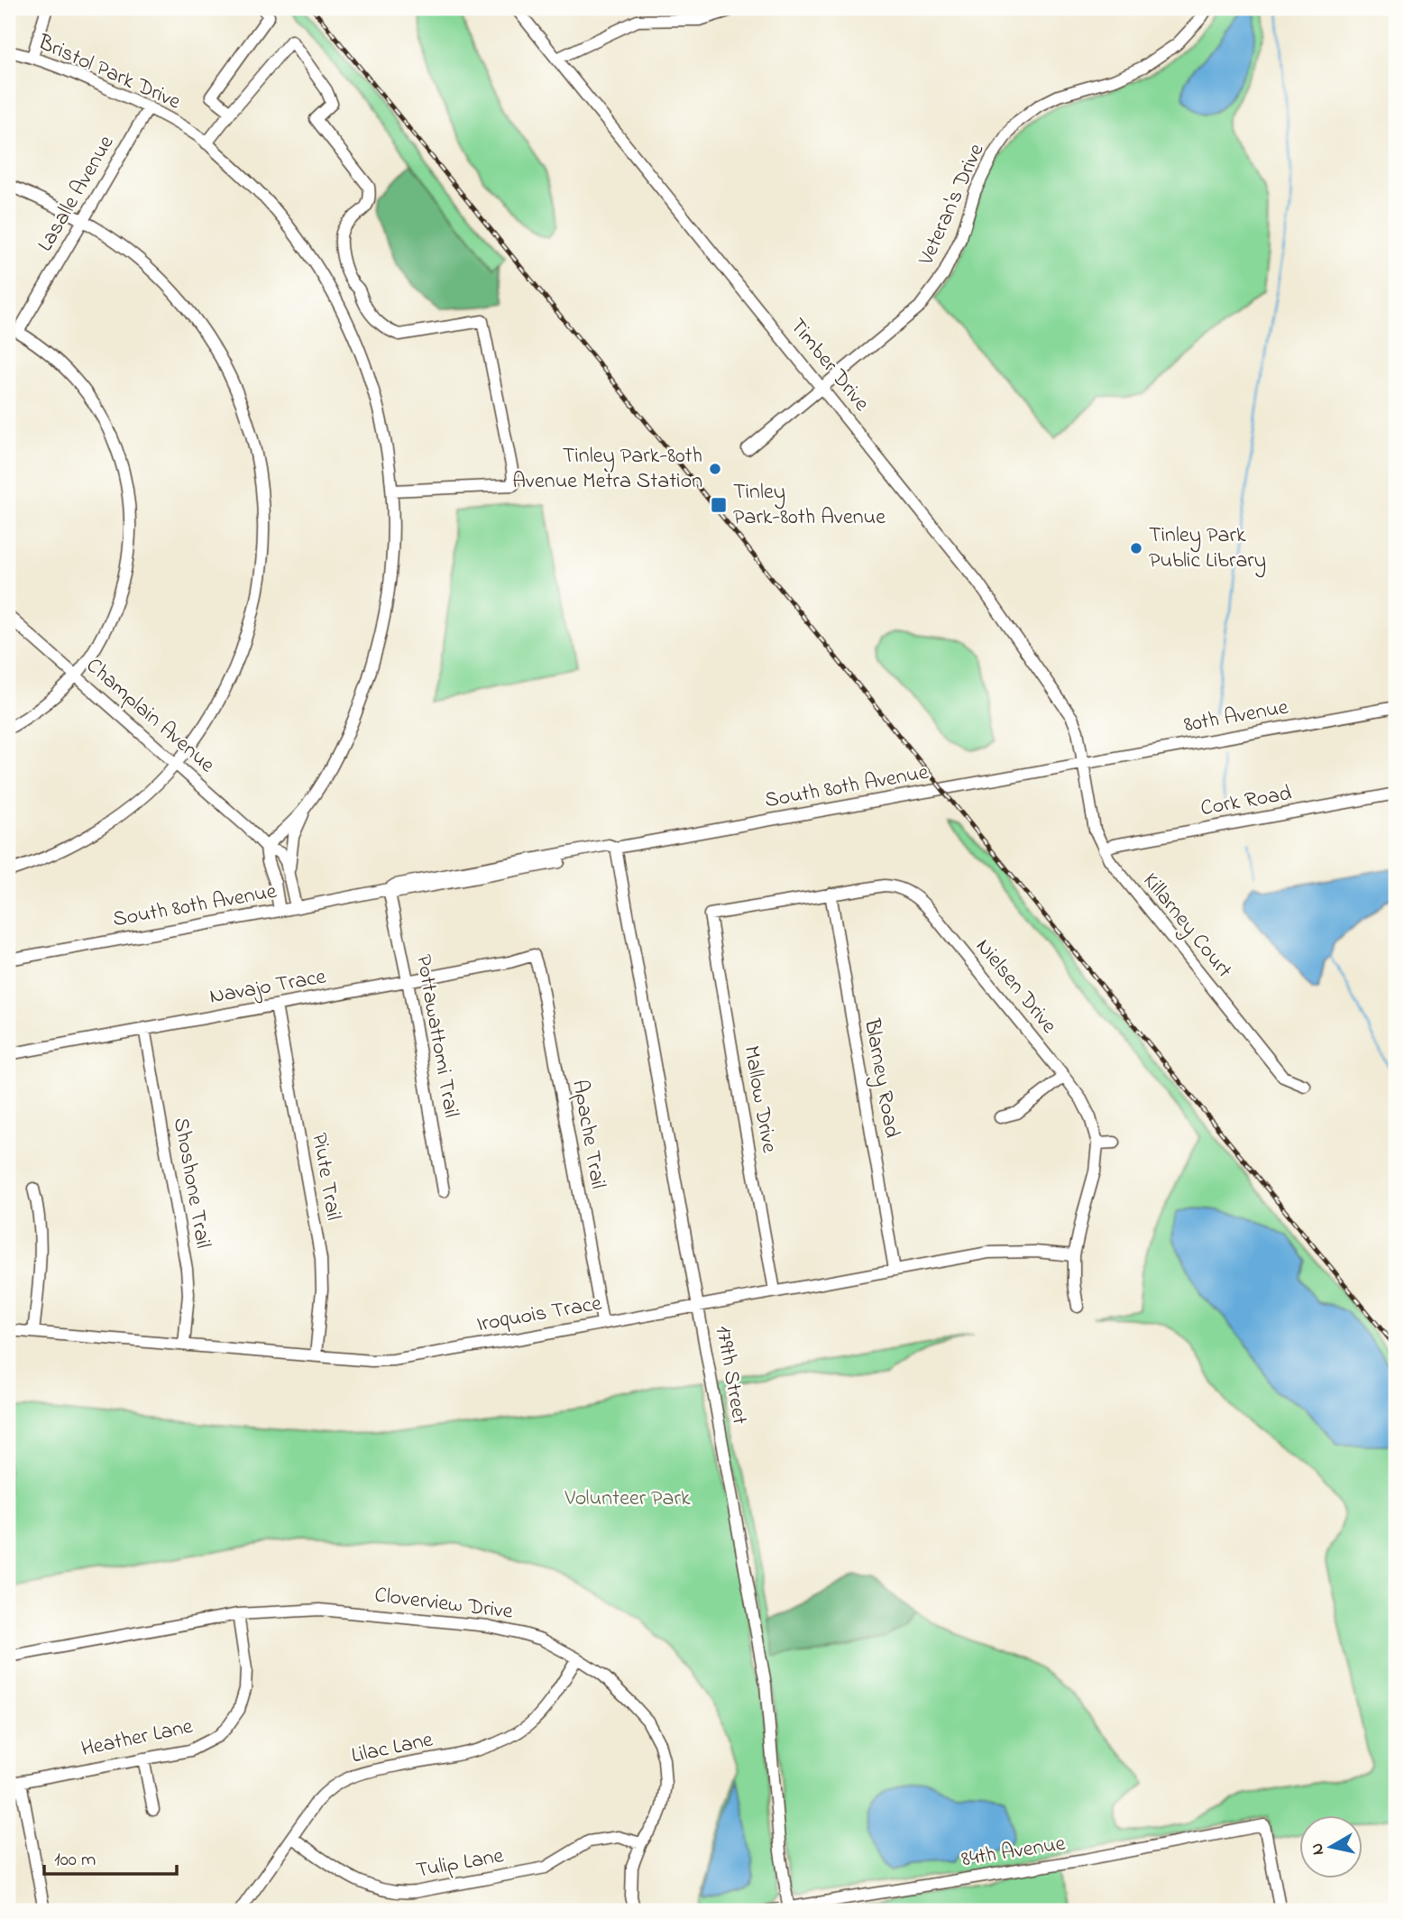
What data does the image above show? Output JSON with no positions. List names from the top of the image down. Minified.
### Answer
{"streets":{"street":["Bristol Park Drive","Lasalle Avenue","Veteran's Drive","Timber Drive","Champlain Avenue","80th Avenue","South 80th Avenue","Cork Road","Killarney Court","Nielsen Drive","Navajo Trace","Pottawattomi Trail","Blarney Road","Mallow Drive","Apache Trail","Piute Trail","Shoshone Trail","Iroquois Trace","179th Street","Cloverview Drive","Heather Lane","Lilac Lane","84th Avenue","Tulip Lane"]},"crossings":[["Bristol Park Drive","Lasalle Avenue"],["Bristol Park Drive","Champlain Avenue"],["Veteran's Drive","Timber Drive"],["Timber Drive","80th Avenue"],["Timber Drive","South 80th Avenue"],["Timber Drive","Killarney Court"],["Champlain Avenue","South 80th Avenue"],["80th Avenue","South 80th Avenue"],["80th Avenue","Killarney Court"],["South 80th Avenue","Killarney Court"],["South 80th Avenue","Pottawattomi Trail"],["South 80th Avenue","179th Street"],["Cork Road","Killarney Court"],["Nielsen Drive","Blarney Road"],["Nielsen Drive","Mallow Drive"],["Nielsen Drive","Iroquois Trace"],["Navajo Trace","Pottawattomi Trail"],["Navajo Trace","Apache Trail"],["Navajo Trace","Piute Trail"],["Navajo Trace","Shoshone Trail"],["Blarney Road","Iroquois Trace"],["Mallow Drive","Iroquois Trace"],["Apache Trail","Iroquois Trace"],["Piute Trail","Iroquois Trace"],["Shoshone Trail","Iroquois Trace"],["Iroquois Trace","179th Street"],["179th Street","84th Avenue"],["Cloverview Drive","Heather Lane"],["Cloverview Drive","Lilac Lane"],["Cloverview Drive","Tulip Lane"],["Lilac Lane","Tulip Lane"]],"parks":["Volunteer Park"],"places":{"other":["Tinley Park-80th Avenue Metra Station","Tinley Park Public Library"],"transit":["Tinley Park-80th Avenue"]},"scale_bar":"100 m","north":"left"}
